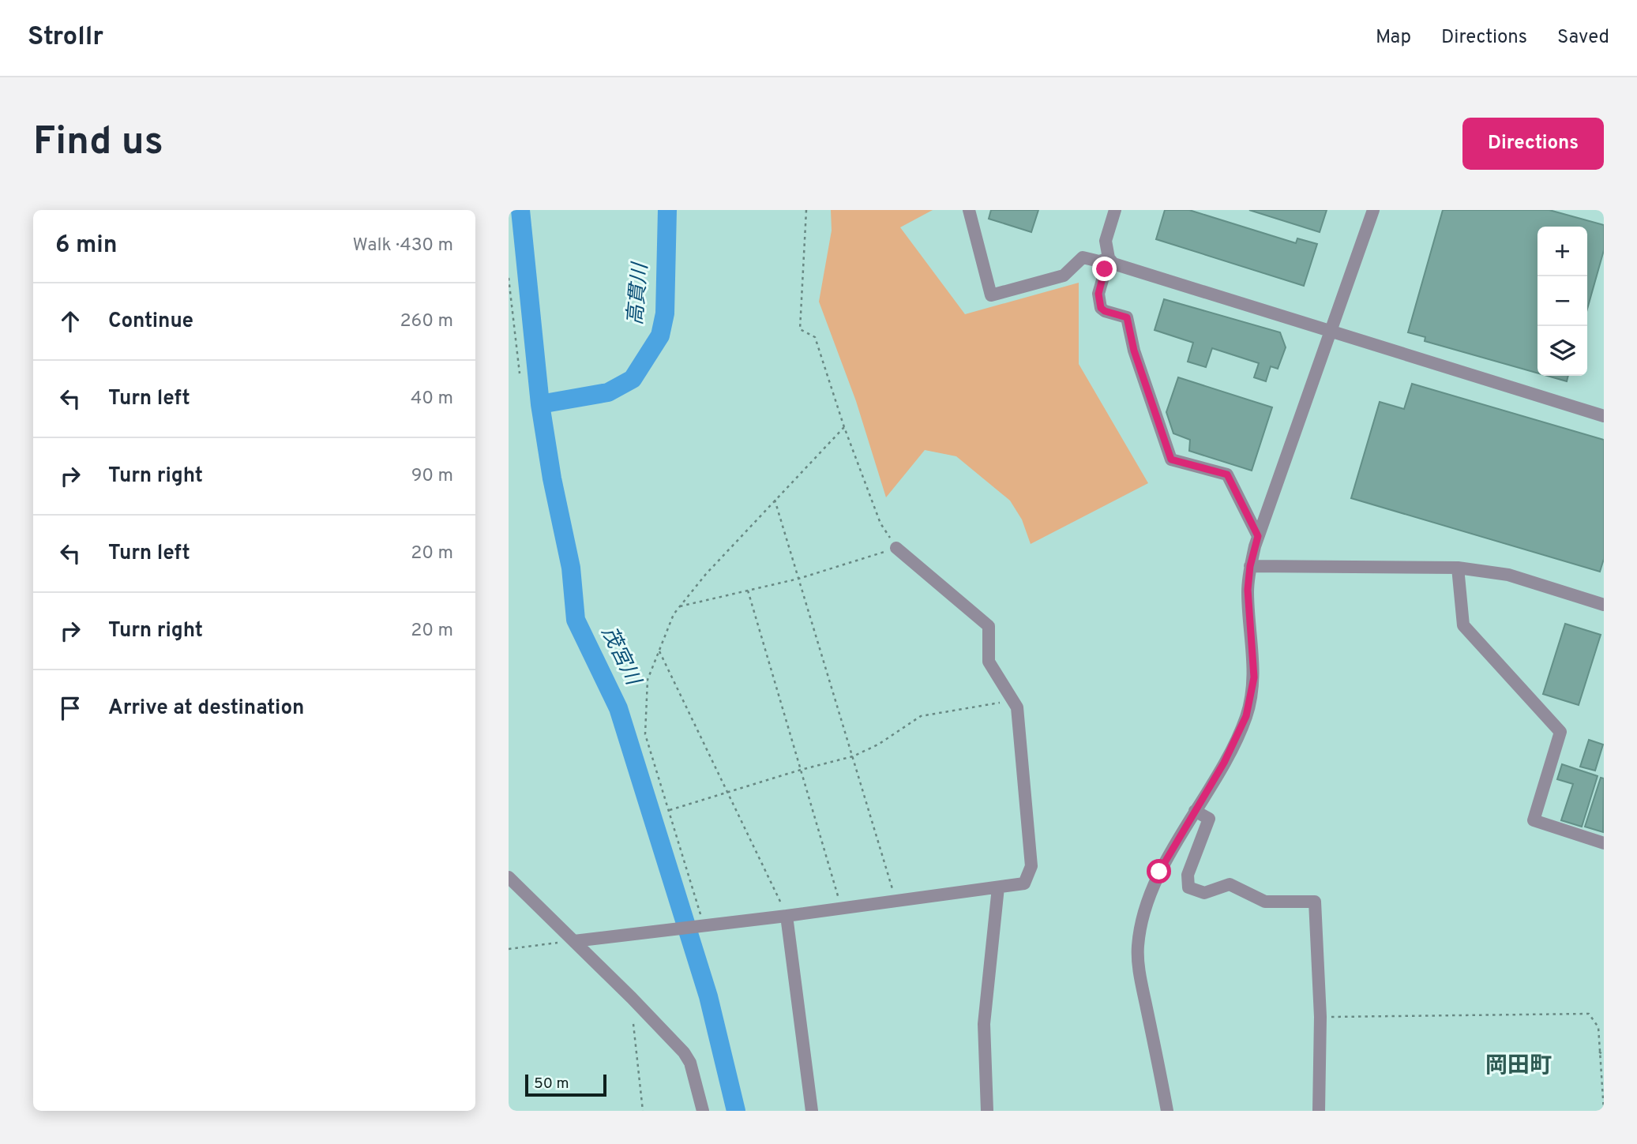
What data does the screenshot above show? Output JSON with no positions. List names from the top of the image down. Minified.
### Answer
{"districts":["岡田町"],"water":["高貫川","茂宮川"],"scale_bar":"50 m","page":{"header":"Strollr","nav":["Map","Directions","Saved"],"buttons":"Directions","title":"Find us","heading":["6 min","Walk · 430 m"],"map_buttons":["+","−"],"list":[["Continue","260 m"],["Turn left","40 m"],["Turn right","90 m"],["Turn left","20 m"],["Turn right","20 m"],"Arrive at destination"],"scale":"50 m"}}
